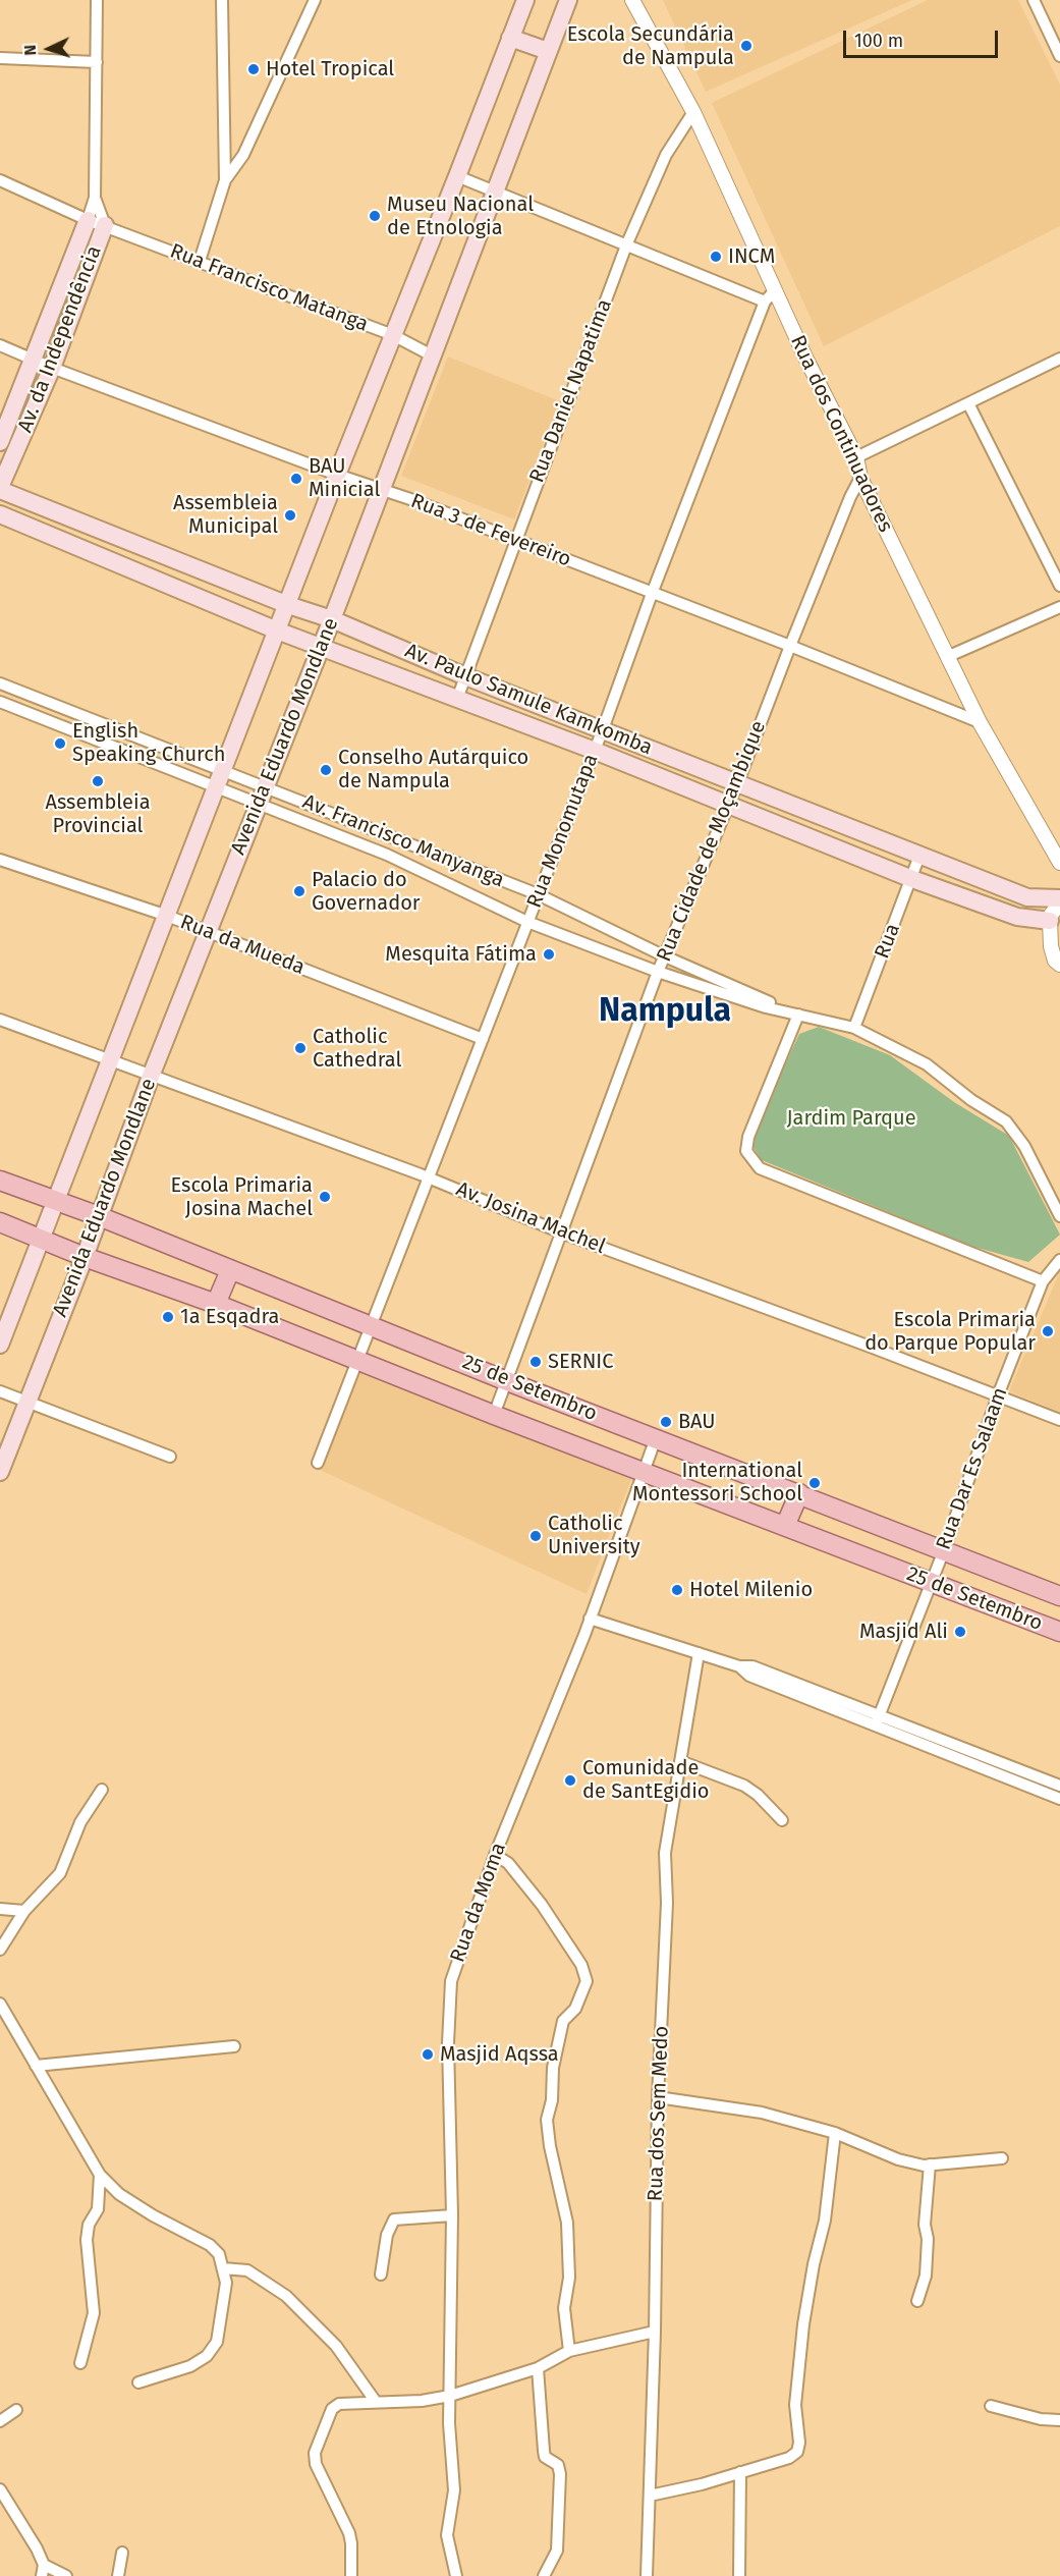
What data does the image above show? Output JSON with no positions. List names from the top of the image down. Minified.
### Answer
{"streets":{"main road":["Av. da Independência","Av. Paulo Samule Kamkomba","Avenida Eduardo Mondlane","25 de Setembro"],"street":["Rua Francisco Matanga","Rua Daniel Napatima","Rua dos Continuadores","Rua 3 de Fevereiro","Rua Monomutapa","Av. Francisco Manyanga","Rua Cidade de Moçambique","Rua","Rua da Mueda","Av. Josina Machel","Rua Dar Es Salaam","Rua da Moma","Rua dos Sem Medo"]},"crossings":[["Rua Francisco Matanga","Av. da Independência"],["Rua Francisco Matanga","Avenida Eduardo Mondlane"],["Av. da Independência","Rua 3 de Fevereiro"],["Av. da Independência","Av. Paulo Samule Kamkomba"],["Rua Daniel Napatima","Rua dos Continuadores"],["Rua Daniel Napatima","Rua 3 de Fevereiro"],["Rua Daniel Napatima","Av. Paulo Samule Kamkomba"],["Rua dos Continuadores","Rua 3 de Fevereiro"],["Rua dos Continuadores","Rua Monomutapa"],["Rua dos Continuadores","Rua Cidade de Moçambique"],["Rua 3 de Fevereiro","Avenida Eduardo Mondlane"],["Rua 3 de Fevereiro","Rua Monomutapa"],["Rua 3 de Fevereiro","Rua Cidade de Moçambique"],["Av. Paulo Samule Kamkomba","Avenida Eduardo Mondlane"],["Av. Paulo Samule Kamkomba","Rua Monomutapa"],["Av. Paulo Samule Kamkomba","Rua Cidade de Moçambique"],["Av. Paulo Samule Kamkomba","Rua"],["Avenida Eduardo Mondlane","Av. Francisco Manyanga"],["Avenida Eduardo Mondlane","Rua da Mueda"],["Avenida Eduardo Mondlane","Av. Josina Machel"],["Avenida Eduardo Mondlane","25 de Setembro"],["Rua Monomutapa","Av. Francisco Manyanga"],["Rua Monomutapa","Rua da Mueda"],["Rua Monomutapa","Av. Josina Machel"],["Rua Monomutapa","25 de Setembro"],["Av. Francisco Manyanga","Rua Cidade de Moçambique"],["Av. Francisco Manyanga","Rua"],["Rua Cidade de Moçambique","Av. Josina Machel"],["Rua Cidade de Moçambique","25 de Setembro"],["Av. Josina Machel","Rua Dar Es Salaam"],["25 de Setembro","Rua Dar Es Salaam"],["25 de Setembro","Rua da Moma"]],"districts":["Nampula"],"parks":["Jardim Parque"],"places":["Escola Secundária de Nampula","Hotel Tropical","Museu Nacional de Etnologia","INCM","BAU Minicial","Assembleia Municipal","English Speaking Church","Conselho Autárquico de Nampula","Assembleia Provincial","Palacio do Governador","Mesquita Fátima","Catholic Cathedral","Escola Primaria Josina Machel","1a Esqadra","Escola Primaria do Parque Popular","SERNIC","BAU","International Montessori School","Catholic University","Hotel Milenio","Masjid Ali","Comunidade de SantEgidio","Masjid Aqssa"],"scale_bar":"100 m","north":"left"}
